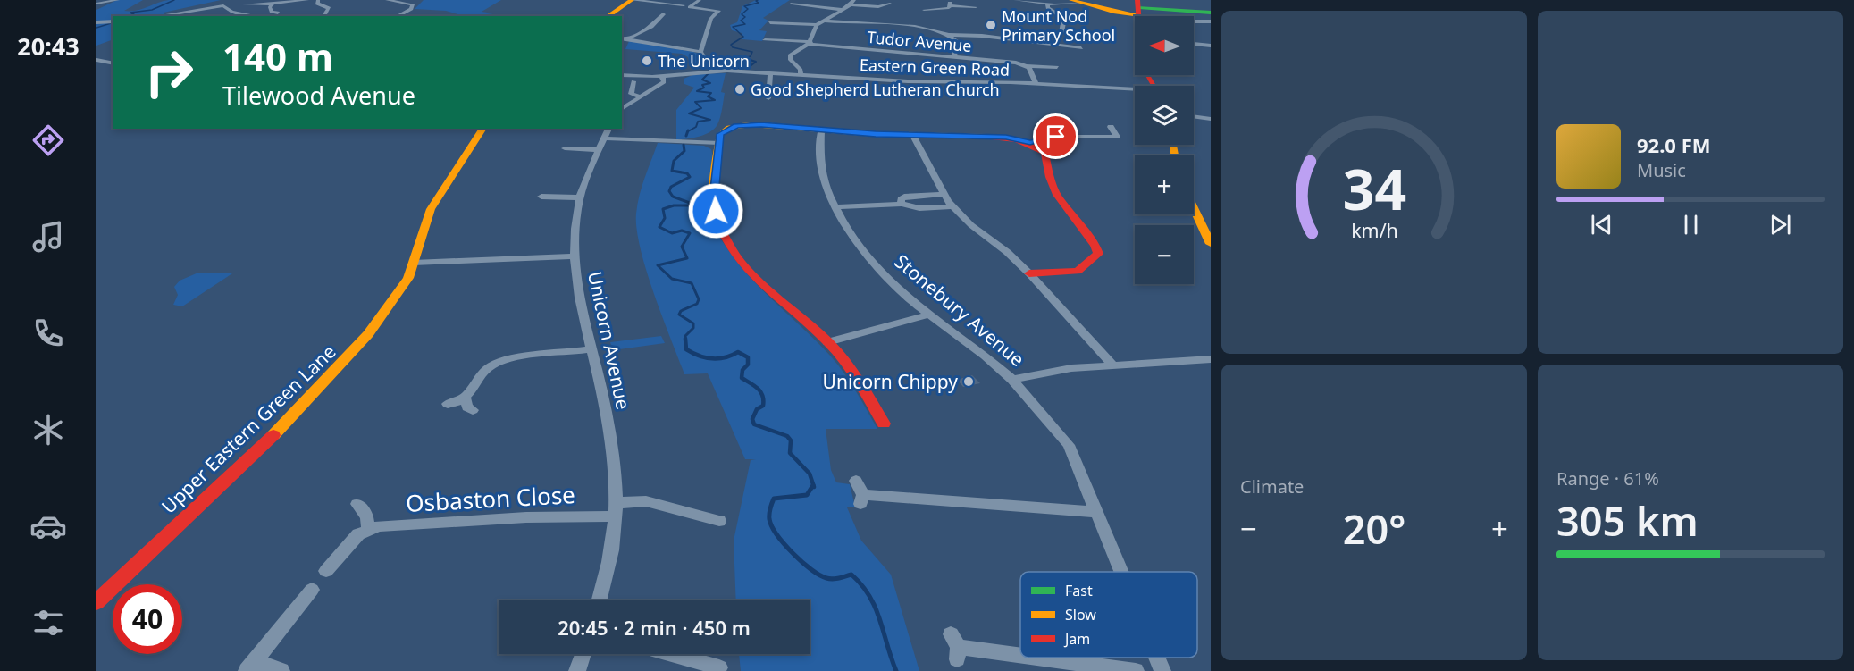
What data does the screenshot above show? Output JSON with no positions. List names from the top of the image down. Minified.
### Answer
{"streets":{"street":["Tudor Avenue","Eastern Green Road","Stonebury Avenue","Unicorn Avenue","Upper Eastern Green Lane","Osbaston Close"]},"crossings":[["Unicorn Avenue","Osbaston Close"]],"places":["Mount Nod Primary School","The Unicorn","Good Shepherd Lutheran Church","Unicorn Chippy"],"legend":["Fast","Slow","Jam"],"north":"left","page":{"tabs":"20:43","map_buttons":["+","−"],"turn":["140 m","Tilewood Avenue"],"song":["92.0 FM","Music"],"tile":["Climate",["Range · 61%","305 km"]],"heat":["−","20°","+"],"limit":"40","trip":"20:45 · 2 min · 450 m","gauge":["34","km/h"]}}
